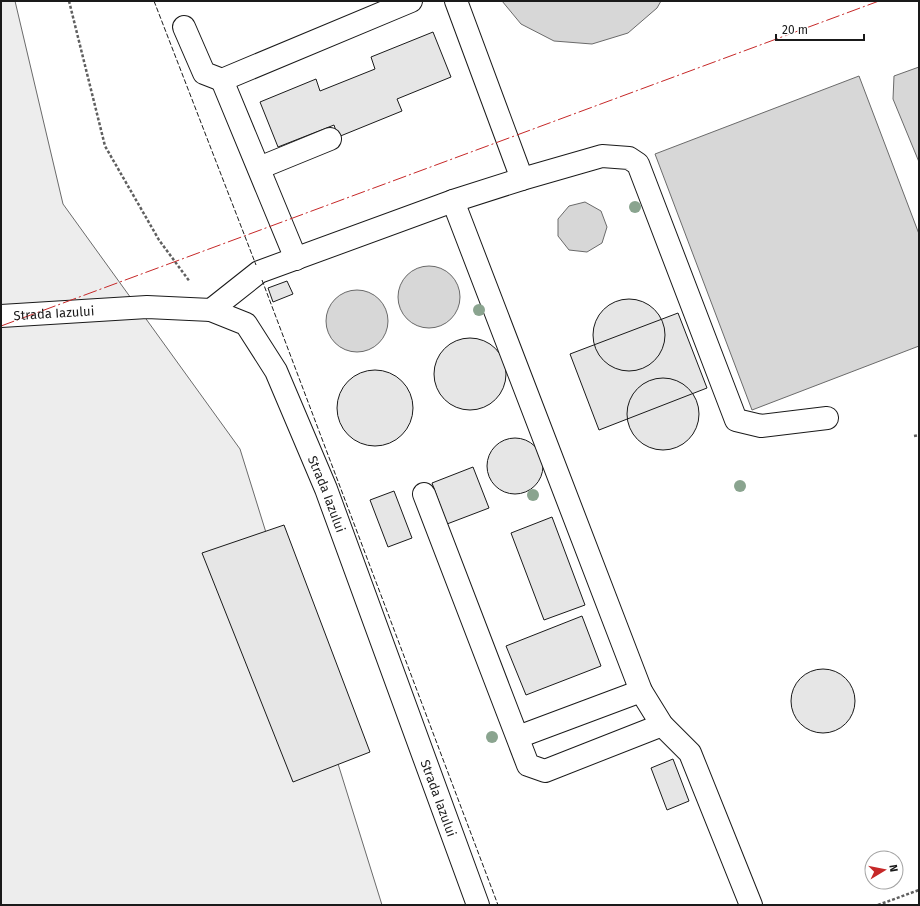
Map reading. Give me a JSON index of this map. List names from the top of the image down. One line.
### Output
{"streets":{"lane":["Strada Iazului"]},"scale_bar":"20 m","north":"right"}
